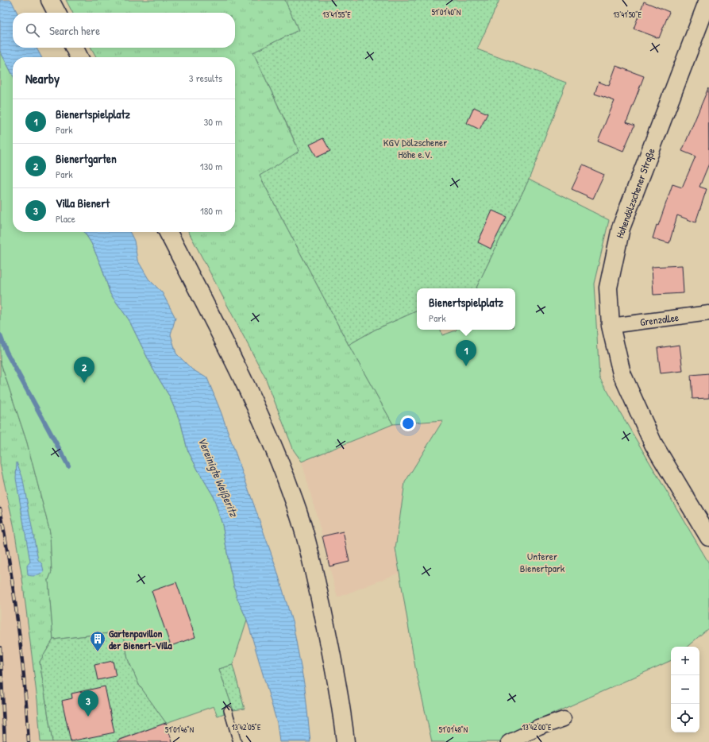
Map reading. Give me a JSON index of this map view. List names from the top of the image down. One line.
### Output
{"streets":{"main road":["Hohendölzschener Straße"],"street":["Grenzallee"]},"crossings":[["Hohendölzschener Straße","Grenzallee"]],"water":["Vereinigte Weißeritz"],"parks":["KGV Dölzschener Höhe e.V.","Unterer Bienertpark"],"places":{"building":["Gartenpavillon der Bienert-Villa"]},"page":{"search":"Search here","heading":["Nearby","3 results"],"list":[{"mark":"1","name":"Bienertspielplatz","note":"Park","value":"30 m"},{"mark":"2","name":"Bienertgarten","note":"Park","value":"130 m"},{"mark":"3","name":"Villa Bienert","note":"Place","value":"180 m"}],"popup":["Bienertspielplatz","Park"],"pins":["1","2","3"],"map_buttons":["+","−"]},"coordinates":["51°01'40\"N","13°41'55\"E","13°41'50\"E","13°42'05\"E","13°42'00\"E","51°01'46\"N","51°01'48\"N"]}
